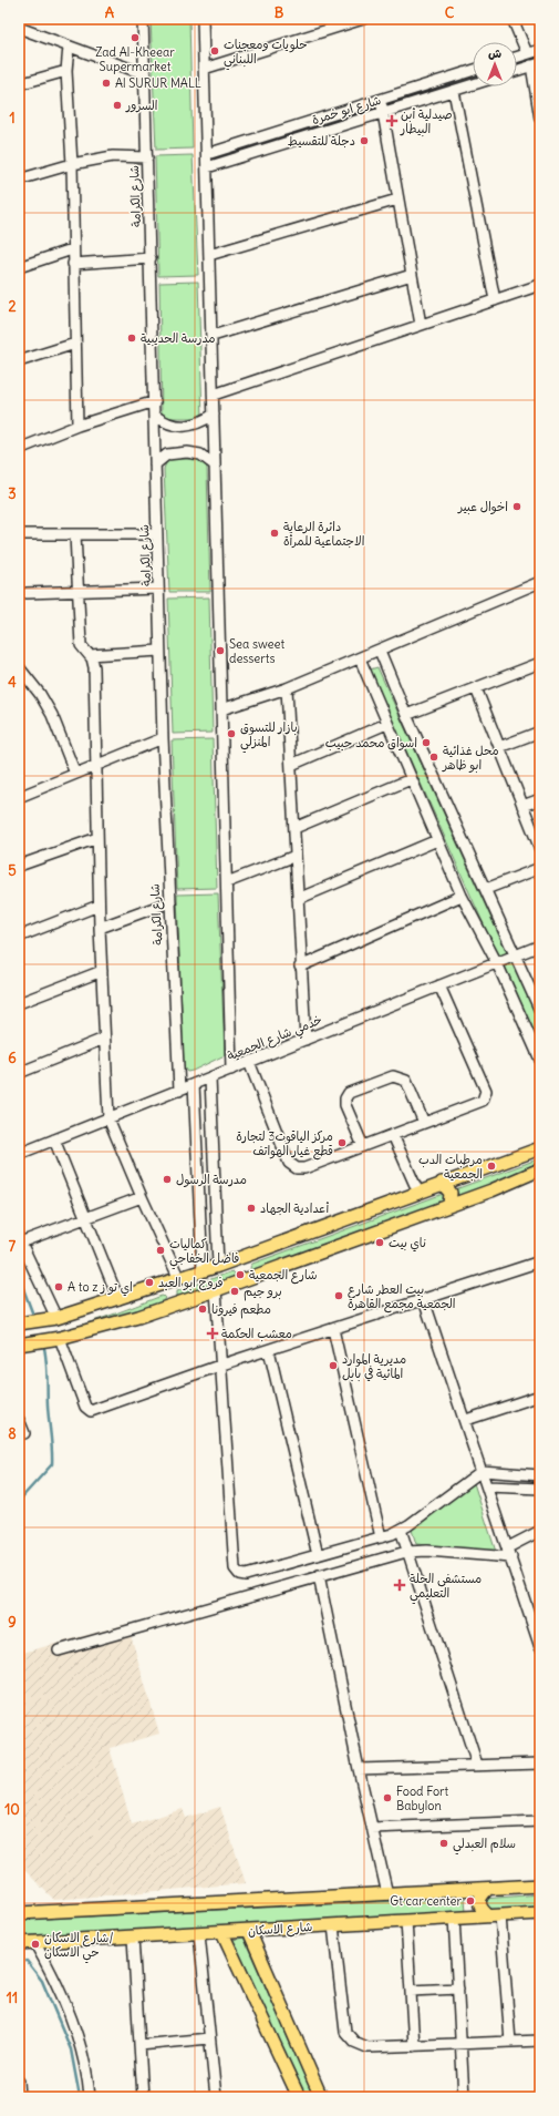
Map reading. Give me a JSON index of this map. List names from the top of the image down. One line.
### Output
{"streets":{"main road":["شارع الاسكان"],"street":["شارع ابو خمرة","شارع الكرامة","خدمي شارع الجمعية"]},"crossings":[["شارع الكرامة","خدمي شارع الجمعية"]],"places":{"other":["Zad Al-Kheear Supermarket","حلويات ومعجنات اللبناني","Al SURUR MALL","السرور","دجلة للتقسيط","مدرسة الحديبية","اخوال عبير","دائرة الرعاية الاجتماعية للمرأة","Sea sweet desserts","بازار للتسوق المنزلي","اسواق محمد حبيب","محل غذائية ابو ظاهر","مركز الياقوت3 لتجارة قطع غيار الهواتف","مرطبات الدب الجمعية","مدرسة الرسول","أعدادية الجهاد","ناي بيت","كماليات فاضل الخفاجي","شارع الجمعية","فروج ابو العبد","A to z اي تو ز","برو جيم","بيت العطر شارع الجمعية مجمع القاهرة","مطعم فيرونا","مديرية الموارد المائية في بابل","Food Fort Babylon","سلام العبدلي","Gt car center","شارع الاسكان/ حي الاسكان"],"health":["صيدلية أبن البيطار","معشب الحكمة","مستشفى الحلة التعليمي"]},"north":"top","grid":{"columns":["A","B","C"],"rows":["1","2","3","4","5","6","7","8","9","10","11"]}}
